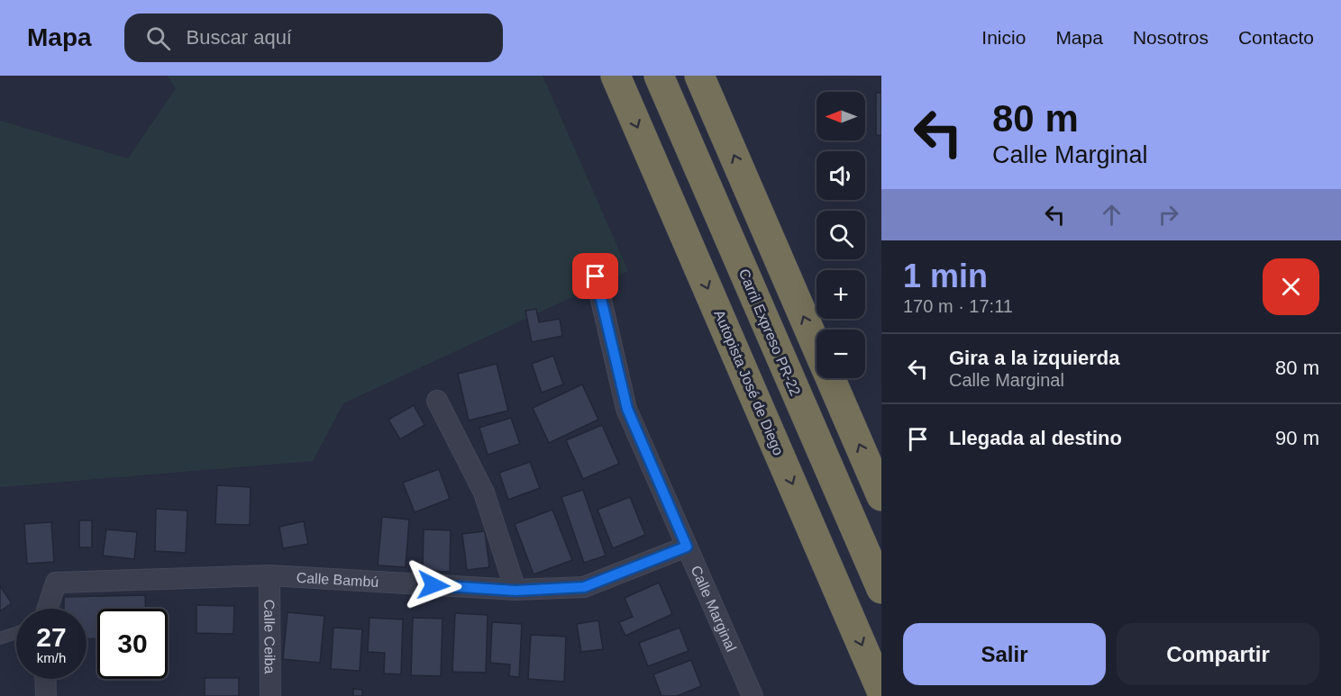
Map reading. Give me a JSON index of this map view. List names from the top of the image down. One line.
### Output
{"streets":{"highway":["Carril Expreso PR-22","Autopista José de Diego"],"street":["Calle Bambú","Calle Marginal","Calle Ceiba"]},"crossings":[["Calle Bambú","Calle Marginal"],["Calle Bambú","Calle Ceiba"]],"north":"left","page":{"header":"Mapa","search":"Buscar aquí","nav":["Inicio","Mapa","Nosotros","Contacto"],"turn":["80 m","Calle Marginal"],"map_buttons":["+","−"],"heading":["1 min","170 m · 17:11"],"list":[{"name":"Gira a la izquierda","note":"Calle Marginal","value":"80 m"},{"name":"Llegada al destino","value":"90 m"}],"speed":"27 km/h","limit":"30","buttons":["Salir","Compartir"]}}
